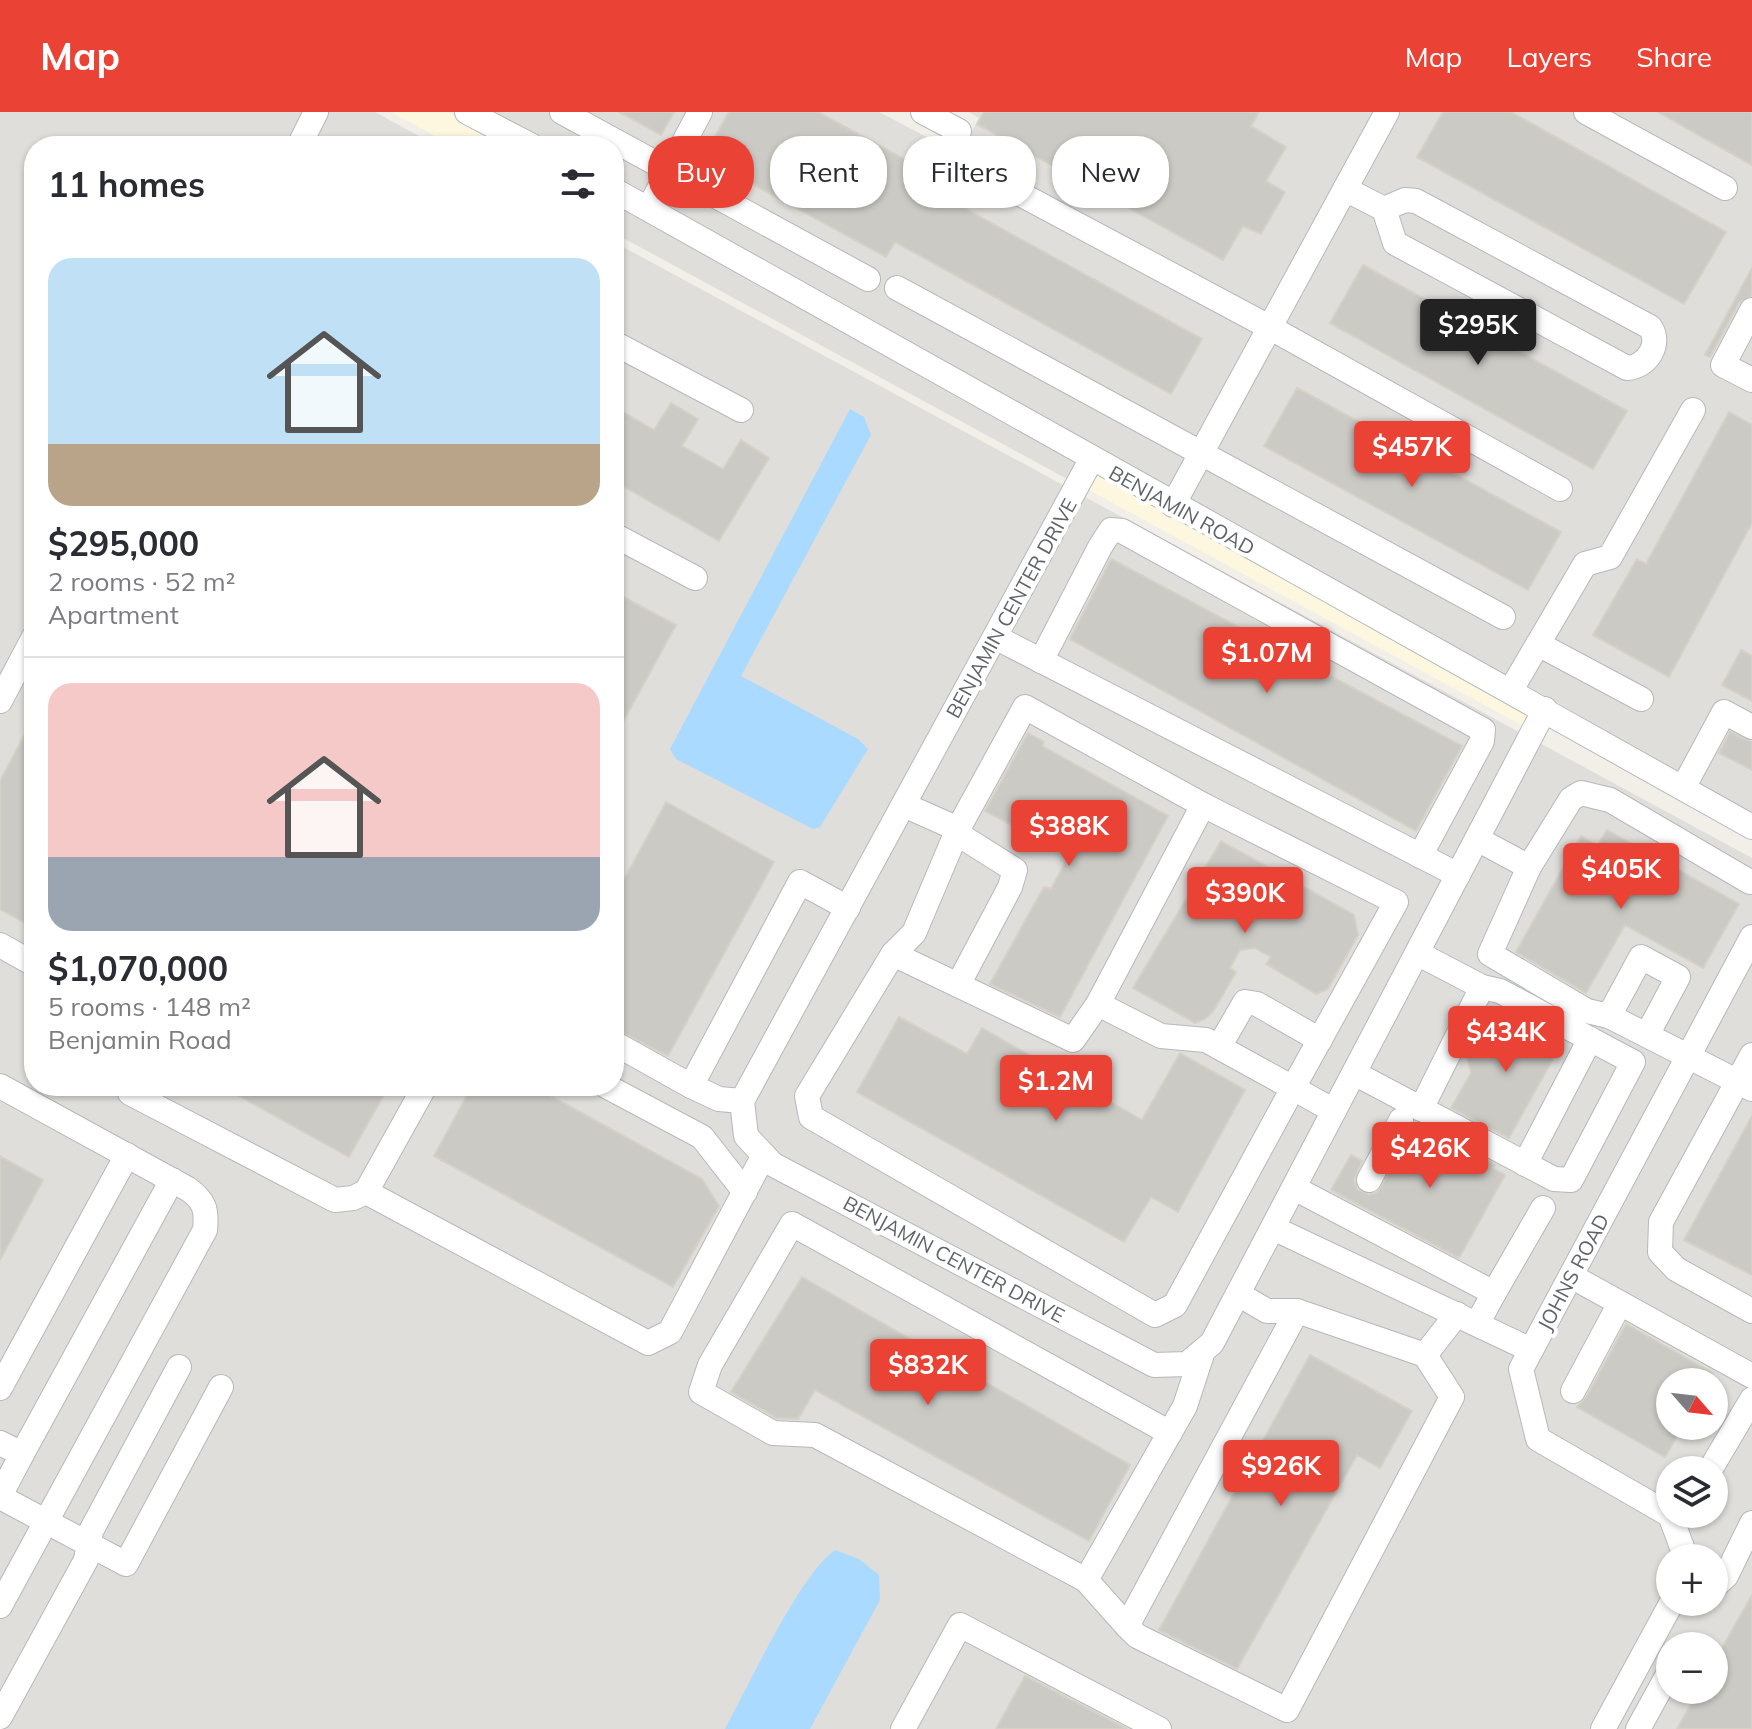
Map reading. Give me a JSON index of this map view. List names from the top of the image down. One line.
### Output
{"streets":{"street":["BENJAMIN ROAD","BENJAMIN CENTER DRIVE","JOHNS ROAD"]},"crossings":[["BENJAMIN ROAD","BENJAMIN CENTER DRIVE"]],"north":"bottom right","page":{"header":"Map","nav":["Map","Layers","Share"],"chip":["Buy","Rent","Filters","New"],"heading":"11 homes","list":[{"name":"$295,000","note":"2 rooms · 52 m² · Apartment"},{"name":"$1,070,000","note":"5 rooms · 148 m² · Benjamin Road"}],"price":["$295K","$457K","$1.07M","$388K","$405K","$390K","$434K","$1.2M","$426K","$832K","$926K"],"map_buttons":["+","−"]}}
